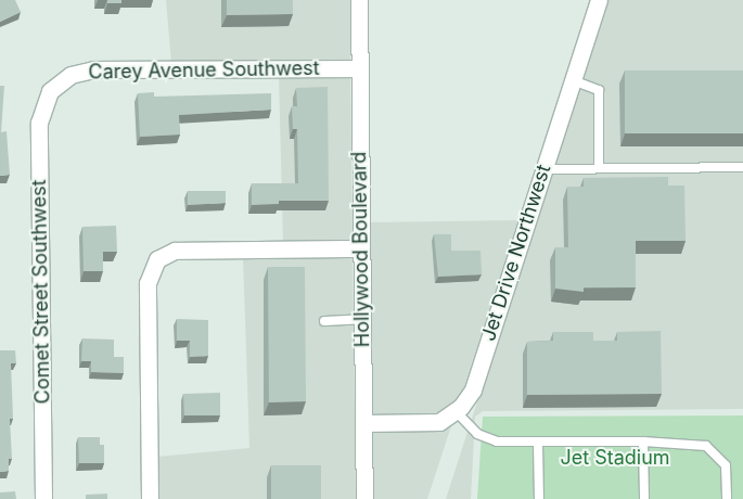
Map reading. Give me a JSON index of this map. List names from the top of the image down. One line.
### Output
{"streets":{"street":["Carey Avenue Southwest","Hollywood Boulevard","Jet Drive Northwest","Comet Street Southwest"]},"crossings":[["Carey Avenue Southwest","Hollywood Boulevard"],["Carey Avenue Southwest","Comet Street Southwest"],["Hollywood Boulevard","Jet Drive Northwest"]],"parks":["Jet Stadium"]}
